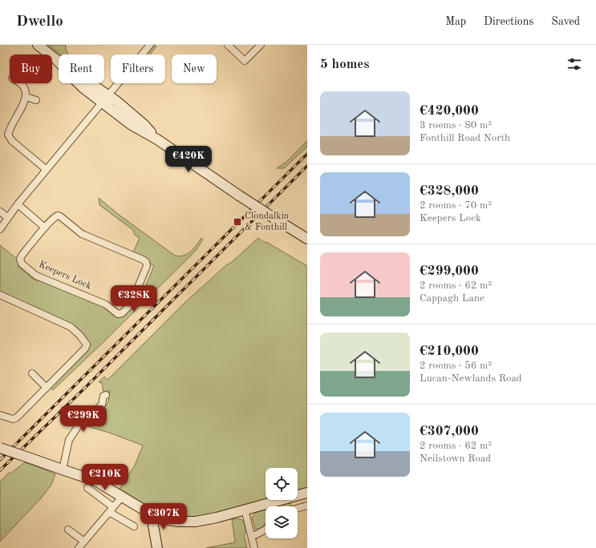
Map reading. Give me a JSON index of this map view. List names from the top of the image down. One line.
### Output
{"streets":{"street":["Keepers Lock"]},"places":{"transit":["Clondalkin & Fonthill"]},"page":{"header":"Dwello","nav":["Map","Directions","Saved"],"heading":"5 homes","chip":["Buy","Rent","Filters","New"],"list":[{"name":"€420,000","note":"3 rooms · 80 m² · Fonthill Road North"},{"name":"€328,000","note":"2 rooms · 70 m² · Keepers Lock"},{"name":"€299,000","note":"2 rooms · 62 m² · Cappagh Lane"},{"name":"€210,000","note":"2 rooms · 56 m² · Lucan-Newlands Road"},{"name":"€307,000","note":"2 rooms · 62 m² · Neilstown Road"}],"price":["€420K","€328K","€299K","€210K","€307K"]}}
